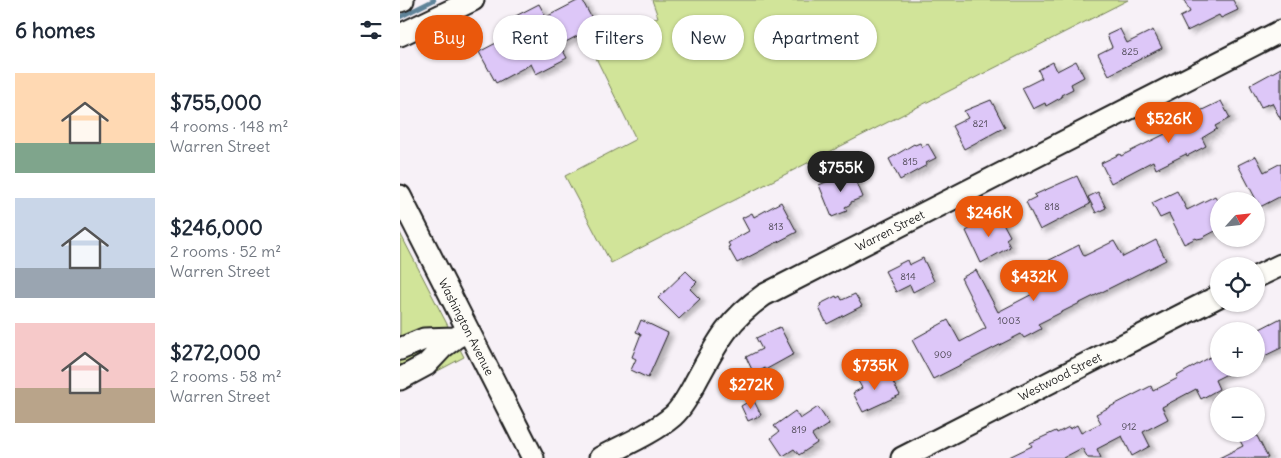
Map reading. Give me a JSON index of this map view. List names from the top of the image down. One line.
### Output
{"streets":{"street":["Warren Street","Washington Avenue","Westwood Street"]},"house_numbers":["825","821","815","818","813","814","1003","909","912","819"],"north":"top right","page":{"heading":"6 homes","chip":["Buy","Rent","Filters","New","Apartment"],"list":[{"name":"$755,000","note":"4 rooms · 148 m² · Warren Street"},{"name":"$246,000","note":"2 rooms · 52 m² · Warren Street"},{"name":"$272,000","note":"2 rooms · 58 m² · Warren Street"}],"price":["$526K","$755K","$246K","$432K","$735K","$272K"],"map_buttons":["+","−"]}}
